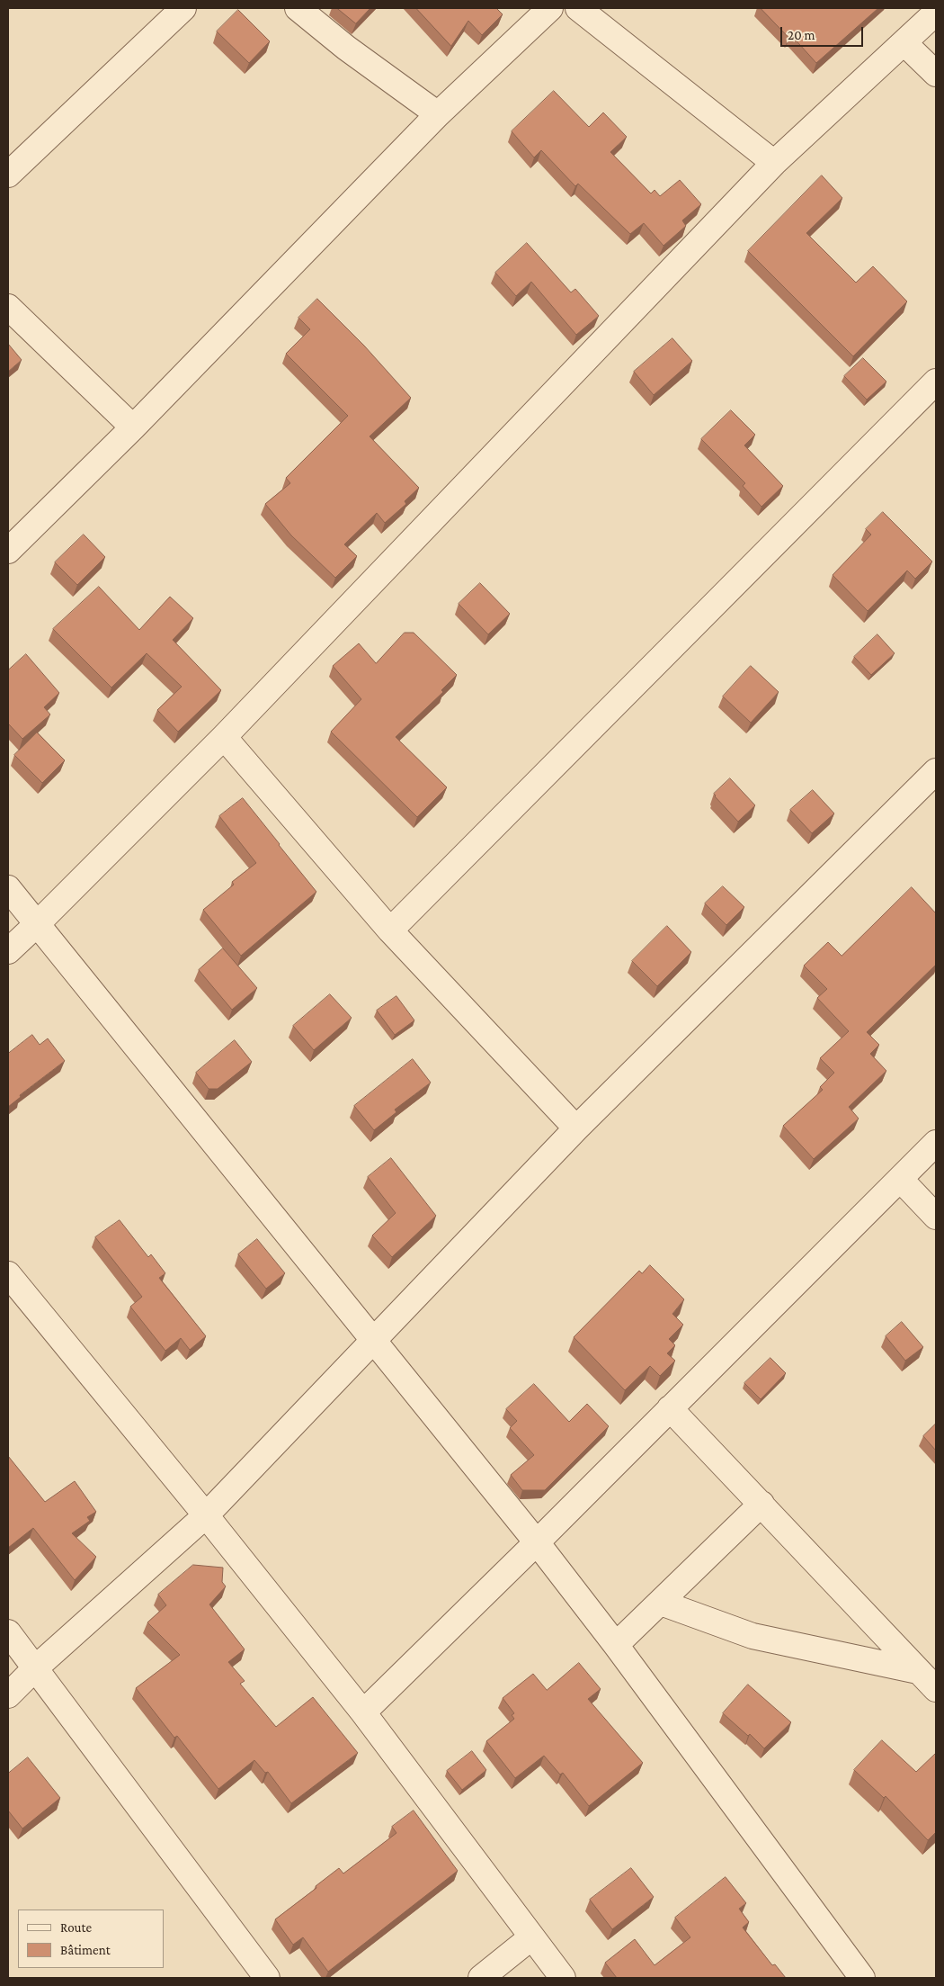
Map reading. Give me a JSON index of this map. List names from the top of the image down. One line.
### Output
{"legend":["Route","Bâtiment"],"scale_bar":"20 m"}
